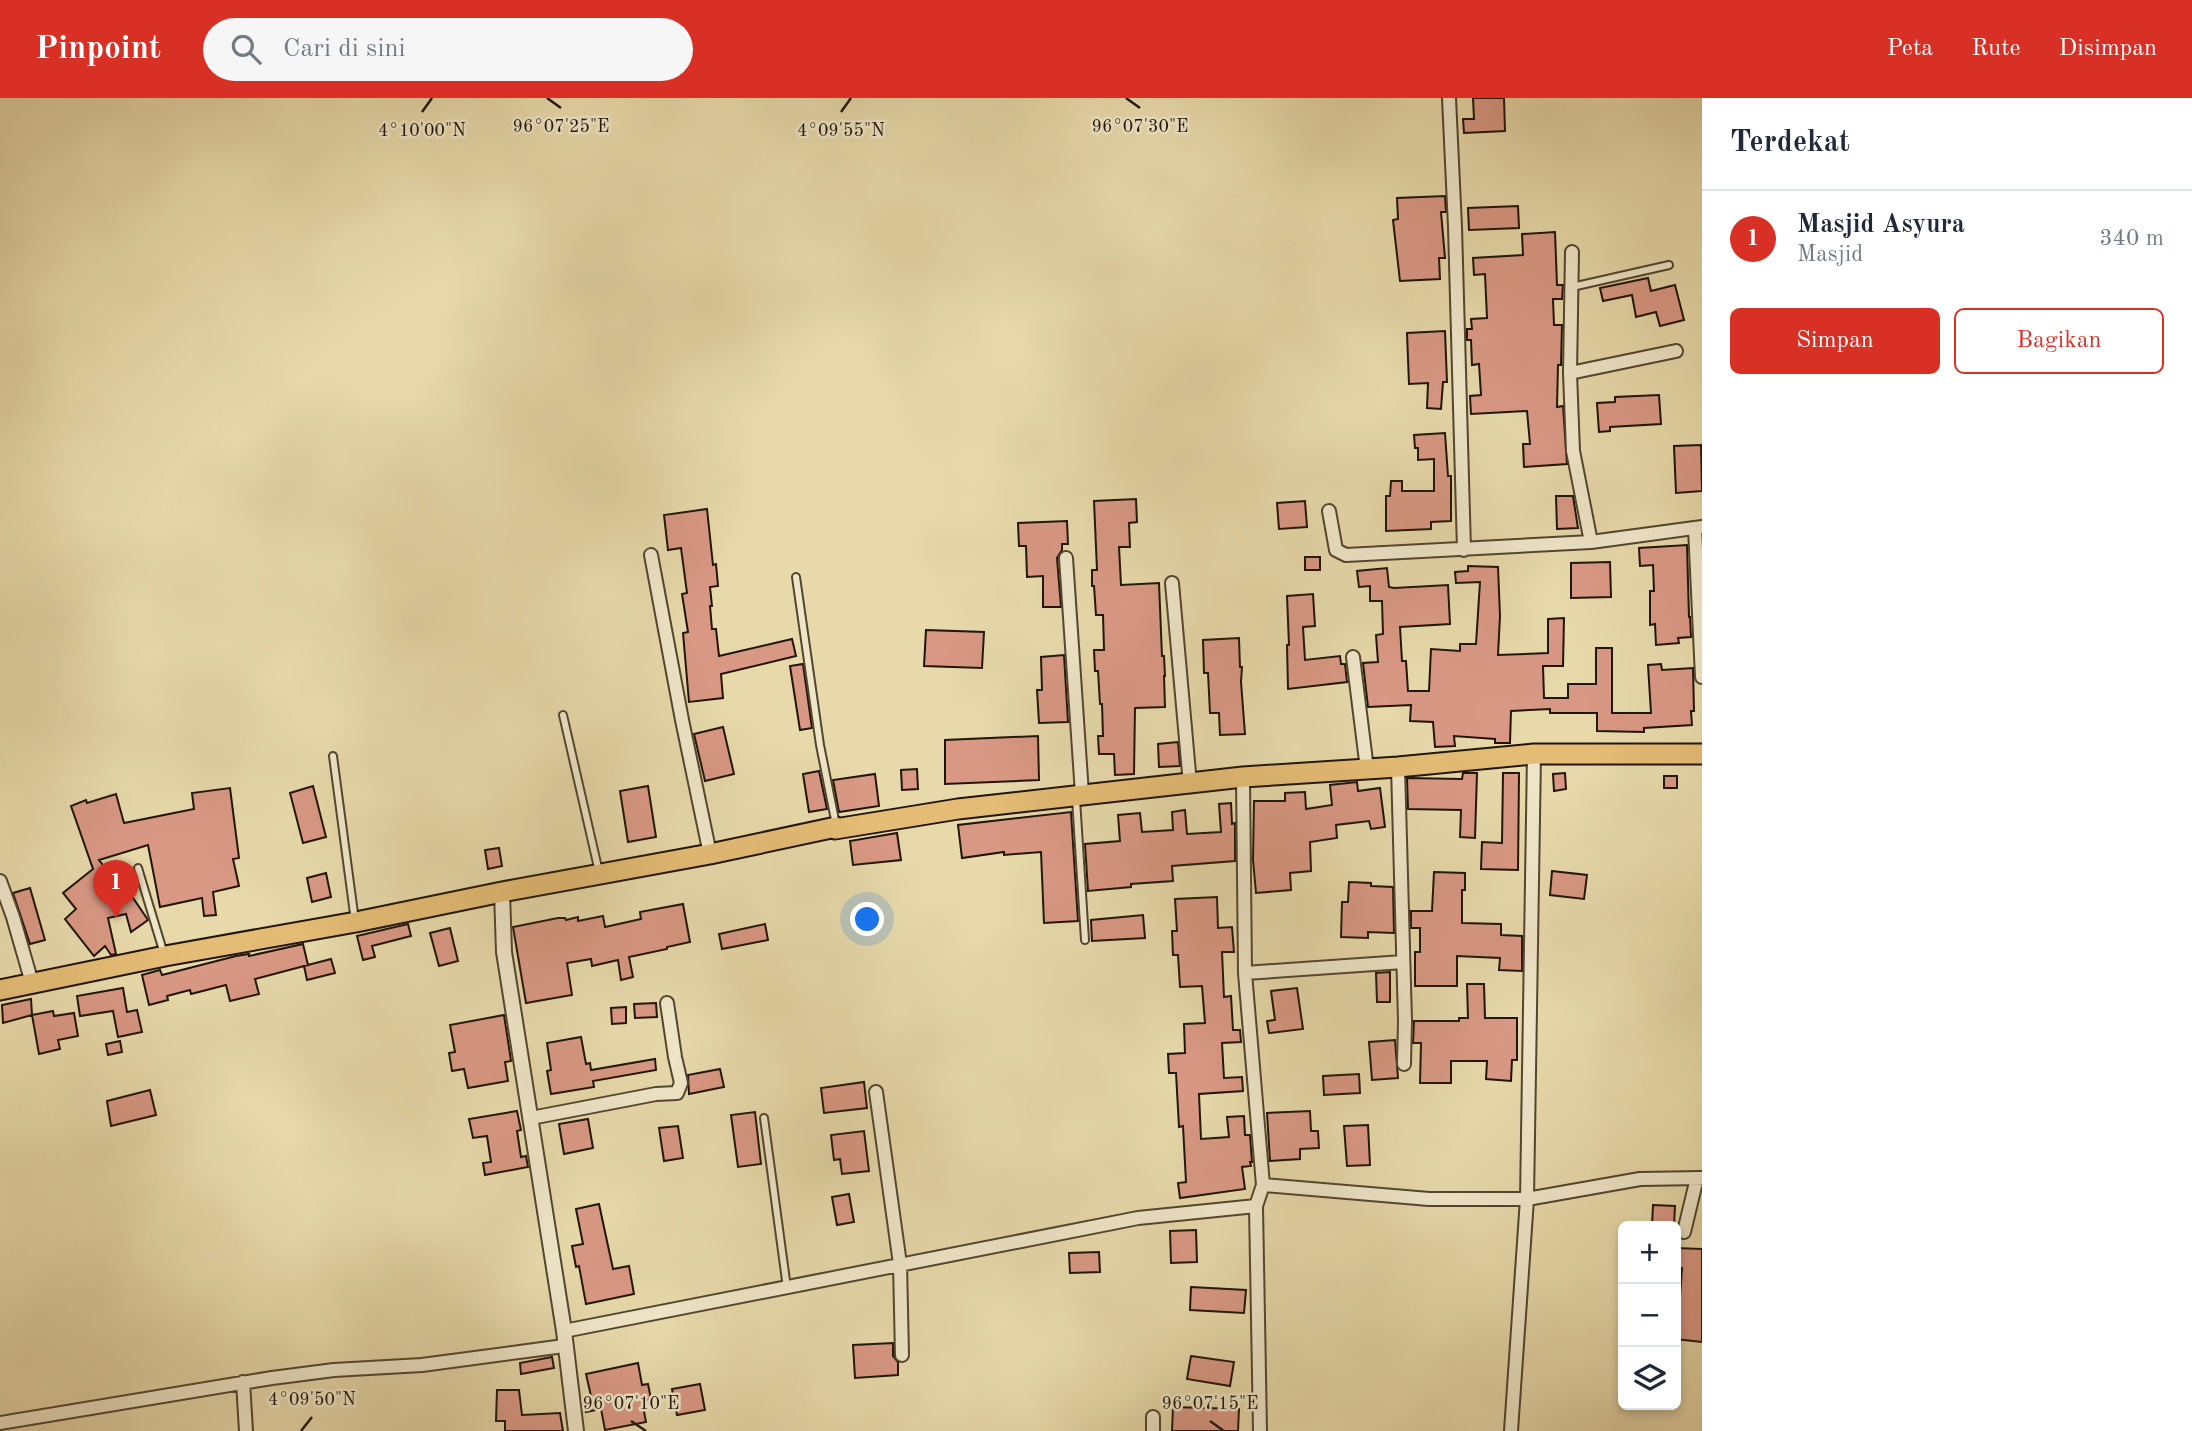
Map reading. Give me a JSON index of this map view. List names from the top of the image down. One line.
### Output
{"page":{"header":"Pinpoint","search":"Cari di sini","nav":["Peta","Rute","Disimpan"],"heading":"Terdekat","list":[{"mark":"1","name":"Masjid Asyura","note":"Masjid","value":"340 m"}],"buttons":["Simpan","Bagikan"],"pins":"1","map_buttons":["+","−"]},"coordinates":["96°07'25\"E","96°07'30\"E","4°10'00\"N","4°09'55\"N","4°09'50\"N","96°07'10\"E","96°07'15\"E"]}
